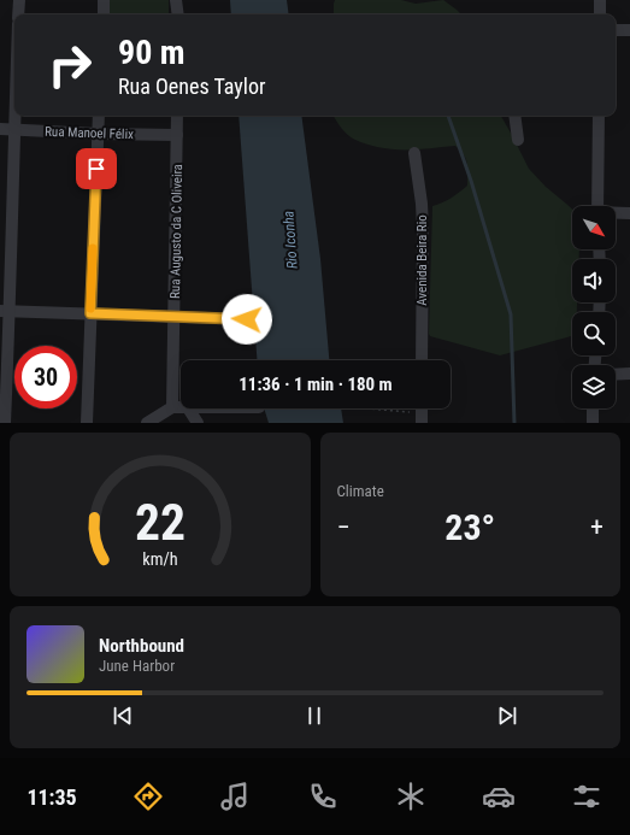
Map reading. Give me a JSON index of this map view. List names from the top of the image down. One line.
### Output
{"streets":{"street":["Rua Manoel Félix","Rua Augusto da C Oliveira","Avenida Beira Rio"]},"crossings":[["Rua Manoel Félix","Rua Augusto da C Oliveira"]],"water":["Rio Iconha"],"north":"bottom right","page":{"turn":["90 m","Rua Oenes Taylor"],"limit":"30","trip":"11:36 · 1 min · 180 m","tile":"Climate","heat":["−","23°","+"],"song":["Northbound","June Harbor"],"tabs":"11:35","gauge":["22","km/h"]}}
